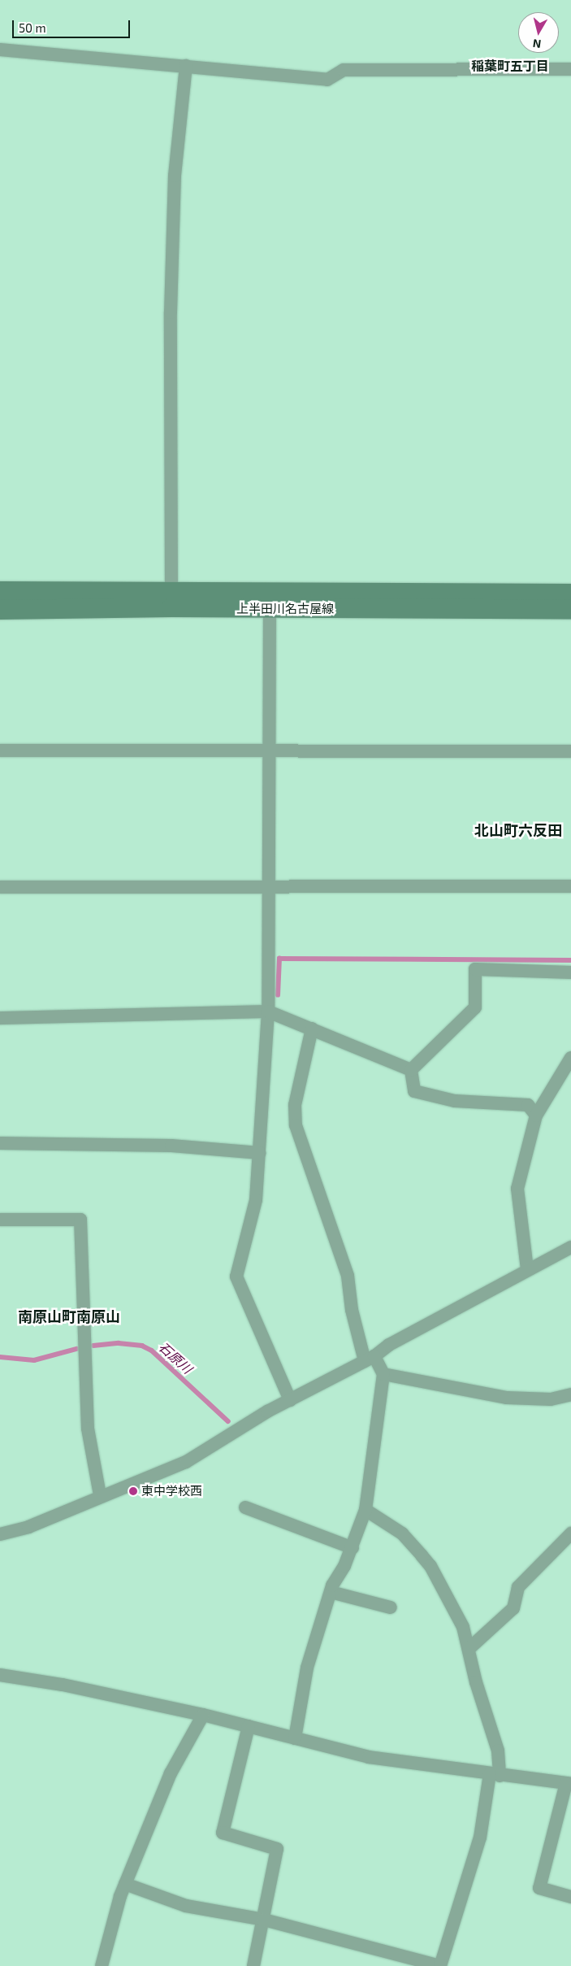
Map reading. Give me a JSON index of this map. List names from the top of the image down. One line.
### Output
{"streets":{"main road":["上半田川名古屋線"]},"districts":["稲葉町五丁目","北山町六反田","南原山町南原山"],"water":["石原川"],"places":["東中学校西"],"scale_bar":"50 m","north":"bottom"}
